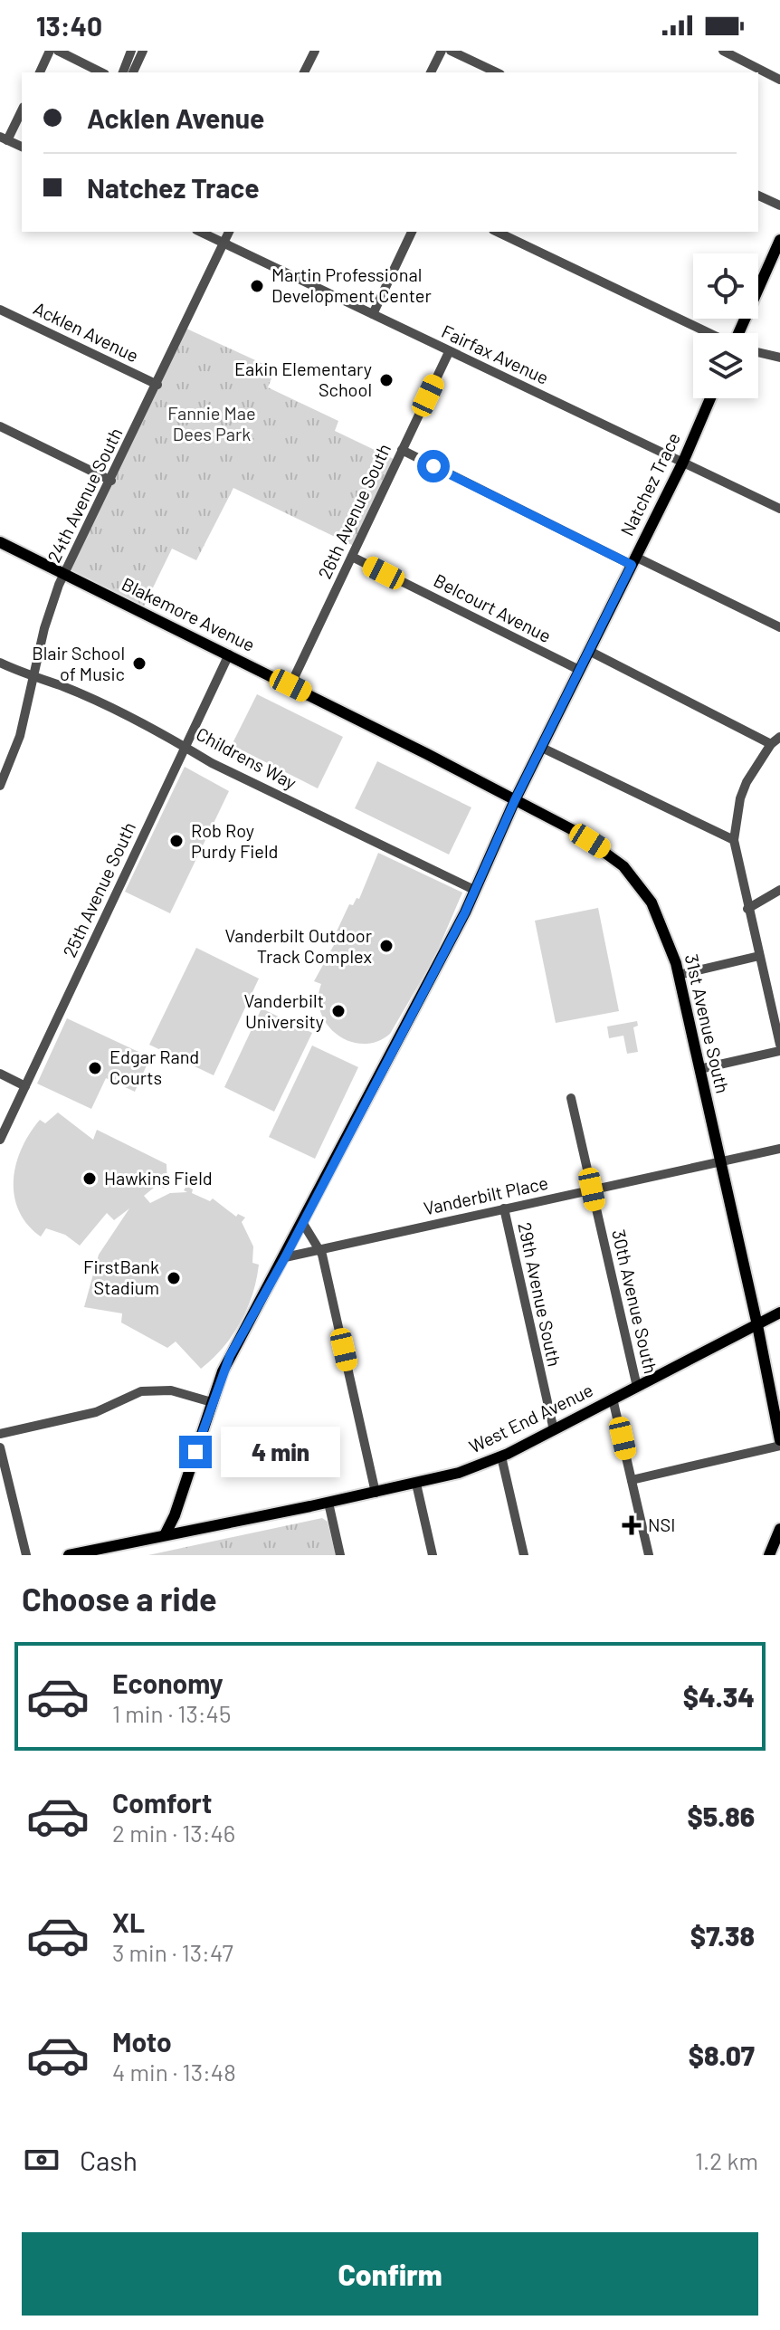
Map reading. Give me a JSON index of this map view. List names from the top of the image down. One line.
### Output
{"streets":{"main road":["Natchez Trace","Blakemore Avenue","31st Avenue South","West End Avenue"],"street":["Acklen Avenue","Fairfax Avenue","24th Avenue South","26th Avenue South","Belcourt Avenue","Childrens Way","25th Avenue South","Vanderbilt Place","29th Avenue South","30th Avenue South"]},"crossings":[["Acklen Avenue","24th Avenue South"],["Fairfax Avenue","Natchez Trace"],["Fairfax Avenue","24th Avenue South"],["Fairfax Avenue","26th Avenue South"],["Natchez Trace","Belcourt Avenue"],["Natchez Trace","Blakemore Avenue"],["Natchez Trace","Childrens Way"],["Natchez Trace","31st Avenue South"],["Natchez Trace","Vanderbilt Place"],["Natchez Trace","West End Avenue"],["24th Avenue South","Blakemore Avenue"],["24th Avenue South","Childrens Way"],["26th Avenue South","Belcourt Avenue"],["26th Avenue South","Blakemore Avenue"],["Blakemore Avenue","25th Avenue South"],["Blakemore Avenue","31st Avenue South"],["Childrens Way","25th Avenue South"],["31st Avenue South","Vanderbilt Place"],["31st Avenue South","West End Avenue"],["Vanderbilt Place","29th Avenue South"],["Vanderbilt Place","30th Avenue South"],["29th Avenue South","West End Avenue"],["30th Avenue South","West End Avenue"]],"parks":["Fannie Mae Dees Park"],"places":{"other":["Martin Professional Development Center","Eakin Elementary School","Blair School of Music","Rob Roy Purdy Field","Vanderbilt Outdoor Track Complex","Vanderbilt University","Edgar Rand Courts","Hawkins Field","FirstBank Stadium"],"health":["NSI"]},"page":{"status":"13:40","banner":["Acklen Avenue","Natchez Trace"],"bubble":"4 min","heading":"Choose a ride","list":[{"name":"Economy","note":"1 min · 13:45","value":"$4.34"},{"name":"Comfort","note":"2 min · 13:46","value":"$5.86"},{"name":"XL","note":"3 min · 13:47","value":"$7.38"},{"name":"Moto","note":"4 min · 13:48","value":"$8.07"}],"pay":["Cash","1.2 km"],"buttons":"Confirm"}}
